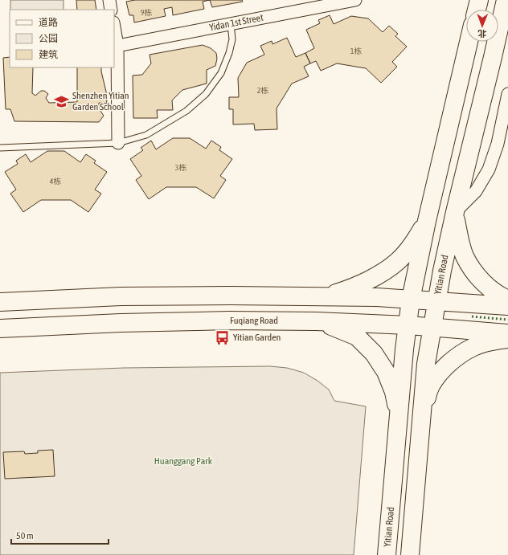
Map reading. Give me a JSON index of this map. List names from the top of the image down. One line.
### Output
{"streets":{"main road":["Yitian Road","Fuqiang Road"],"street":["Yidan 1st Street"]},"crossings":[["Yitian Road","Fuqiang Road"]],"parks":["Huanggang Park"],"places":{"school or university":["Shenzhen Yitian Garden School"],"bus stop":["Yitian Garden"]},"house_numbers":["9栋","1栋","2栋","3栋","4栋"],"legend":["道路","公园","建筑"],"scale_bar":"50 m","north":"bottom"}
